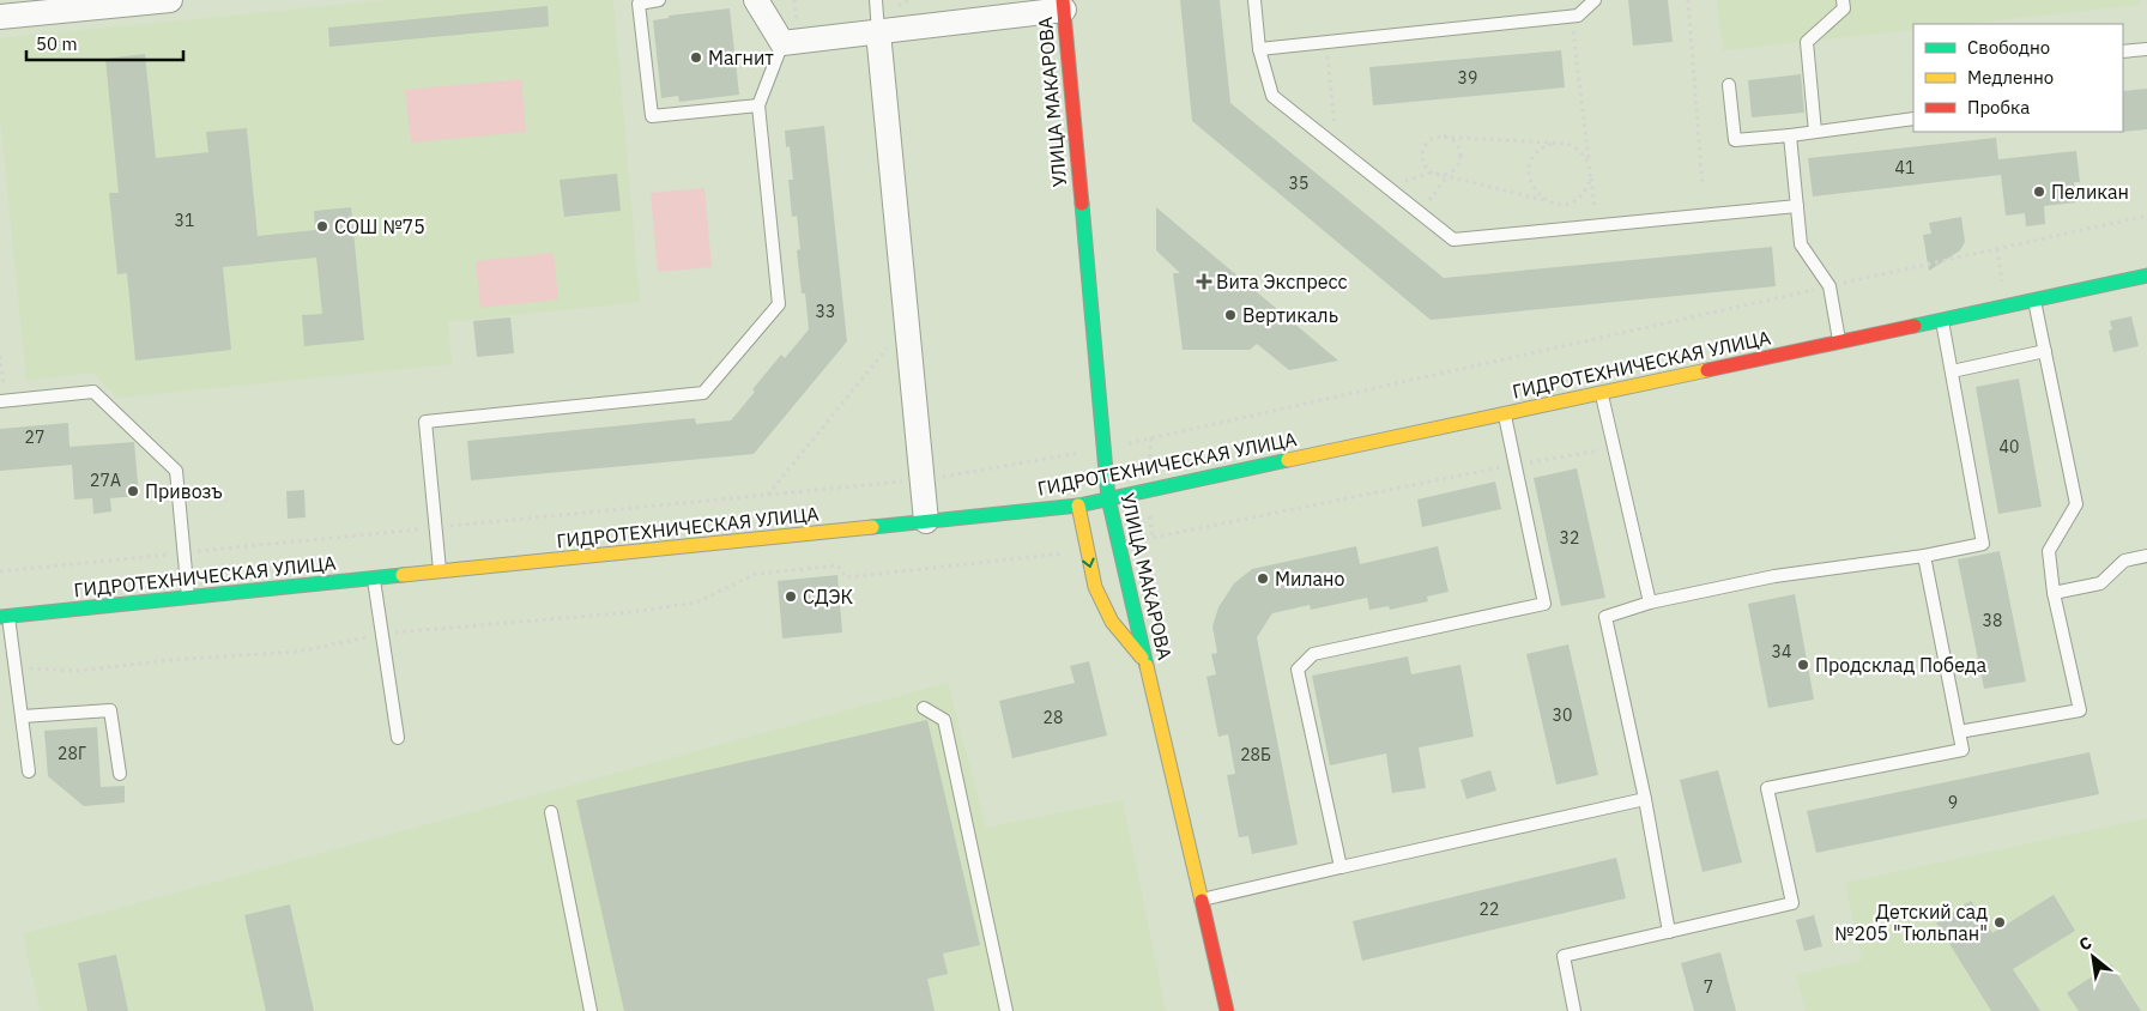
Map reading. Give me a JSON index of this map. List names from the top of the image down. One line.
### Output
{"streets":{"main road":["УЛИЦА МАКАРОВА","ГИДРОТЕХНИЧЕСКАЯ УЛИЦА"]},"crossings":[["УЛИЦА МАКАРОВА","ГИДРОТЕХНИЧЕСКАЯ УЛИЦА"]],"places":{"other":["Магнит","Пеликан","СОШ №75","Вертикаль","Привозъ","Милано","СДЭК","Продсклад Победа","Детский сад №205 \"Тюльпан\""],"health":["Вита Экспресс"]},"house_numbers":["39","41","35","31","33","27","40","27А","32","38","34","30","28","28Г","28Б","9","22","7"],"legend":["Свободно","Медленно","Пробка"],"scale_bar":"50 m","north":"top left"}
